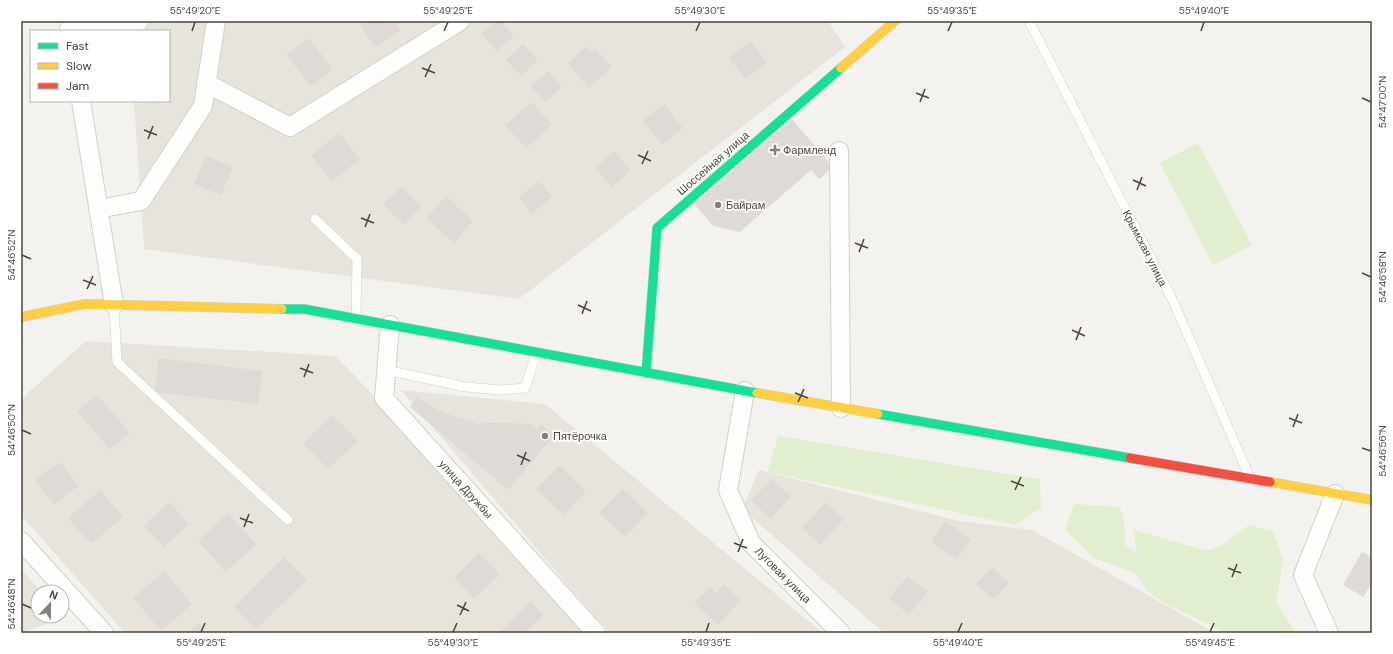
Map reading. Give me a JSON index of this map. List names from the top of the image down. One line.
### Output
{"streets":{"main road":["Шоссейная улица"],"street":["улица Дружбы","Луговая улица"],"lane":["Крымская улица"]},"places":{"health":["Фармленд"],"other":["Байрам","Пятёрочка"]},"legend":["Fast","Slow","Jam"],"north":"top","coordinates":["55°49'20\"E","55°49'25\"E","55°49'30\"E","55°49'35\"E","55°49'40\"E","54°47'00\"N","54°46'52\"N","54°46'58\"N","54°46'50\"N","54°46'56\"N","54°46'48\"N","55°49'45\"E"]}
